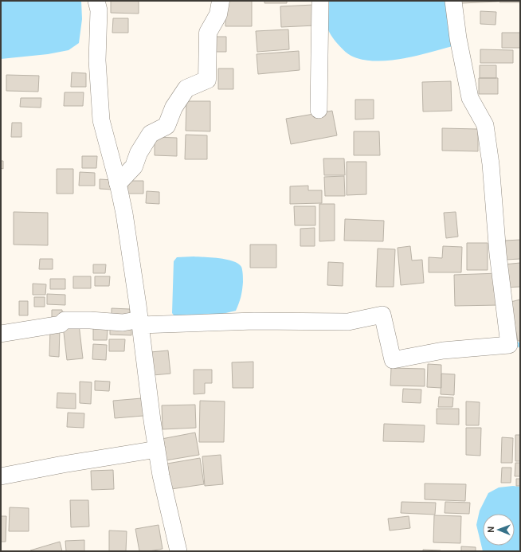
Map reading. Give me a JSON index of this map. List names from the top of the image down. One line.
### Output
{"north":"left"}
